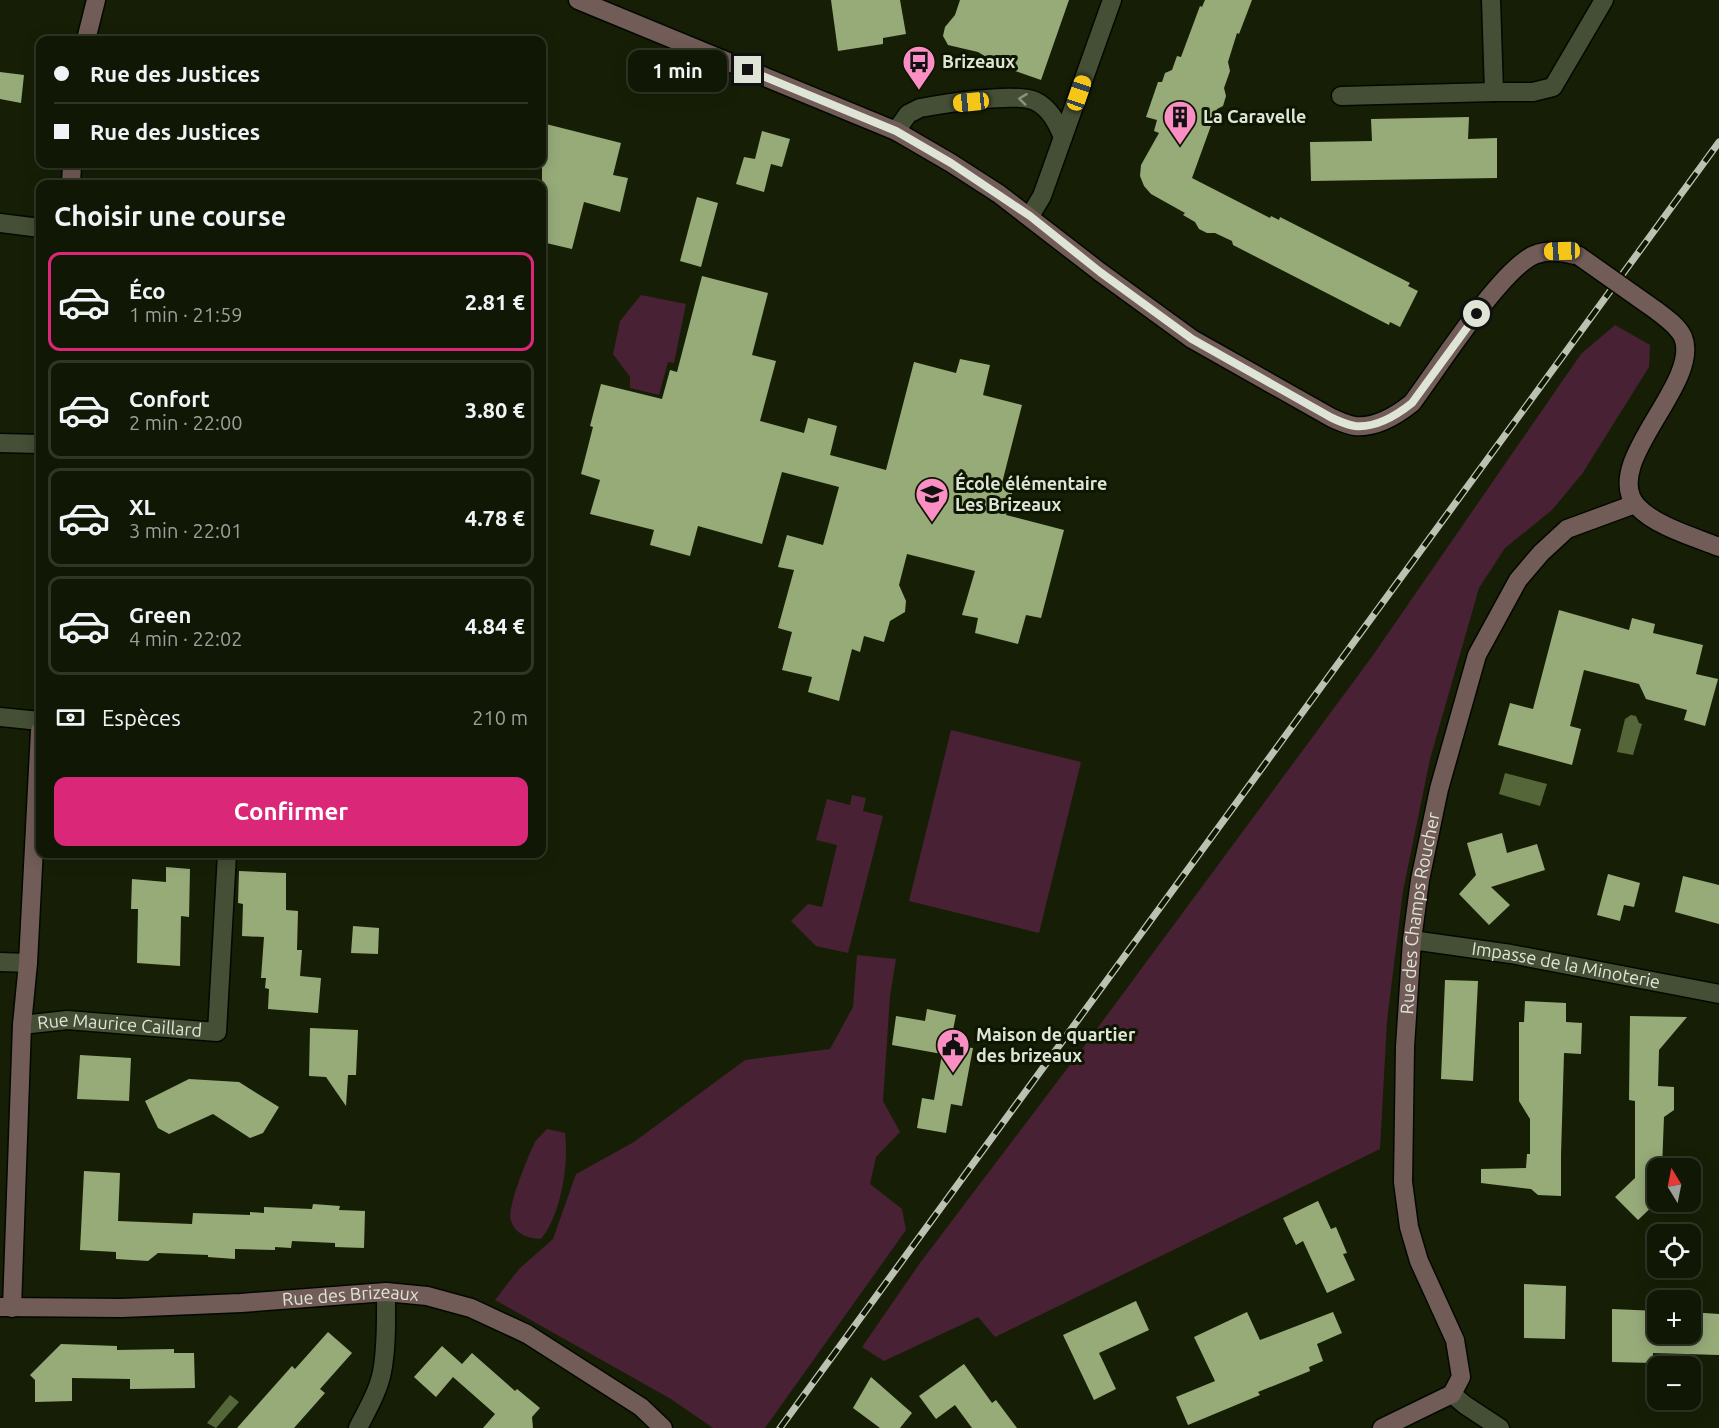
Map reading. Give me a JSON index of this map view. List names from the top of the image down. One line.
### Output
{"streets":{"street":["Rue des Champs Roucher","Impasse de la Minoterie","Rue Maurice Caillard","Rue des Brizeaux"]},"crossings":[["Rue des Champs Roucher","Impasse de la Minoterie"],["Rue Maurice Caillard","Rue des Brizeaux"]],"places":{"bus stop":["Brizeaux"],"building":["La Caravelle"],"school or university":["École élémentaire Les Brizeaux"],"public building":["Maison de quartier des brizeaux"]},"north":"top","page":{"banner":["Rue des Justices","Rue des Justices"],"bubble":"1 min","heading":"Choisir une course","list":[{"name":"Éco","note":"1 min · 21:59","value":"2.81 €"},{"name":"Confort","note":"2 min · 22:00","value":"3.80 €"},{"name":"XL","note":"3 min · 22:01","value":"4.78 €"},{"name":"Green","note":"4 min · 22:02","value":"4.84 €"}],"pay":["Espèces","210 m"],"buttons":"Confirmer","map_buttons":["+","−"]}}
